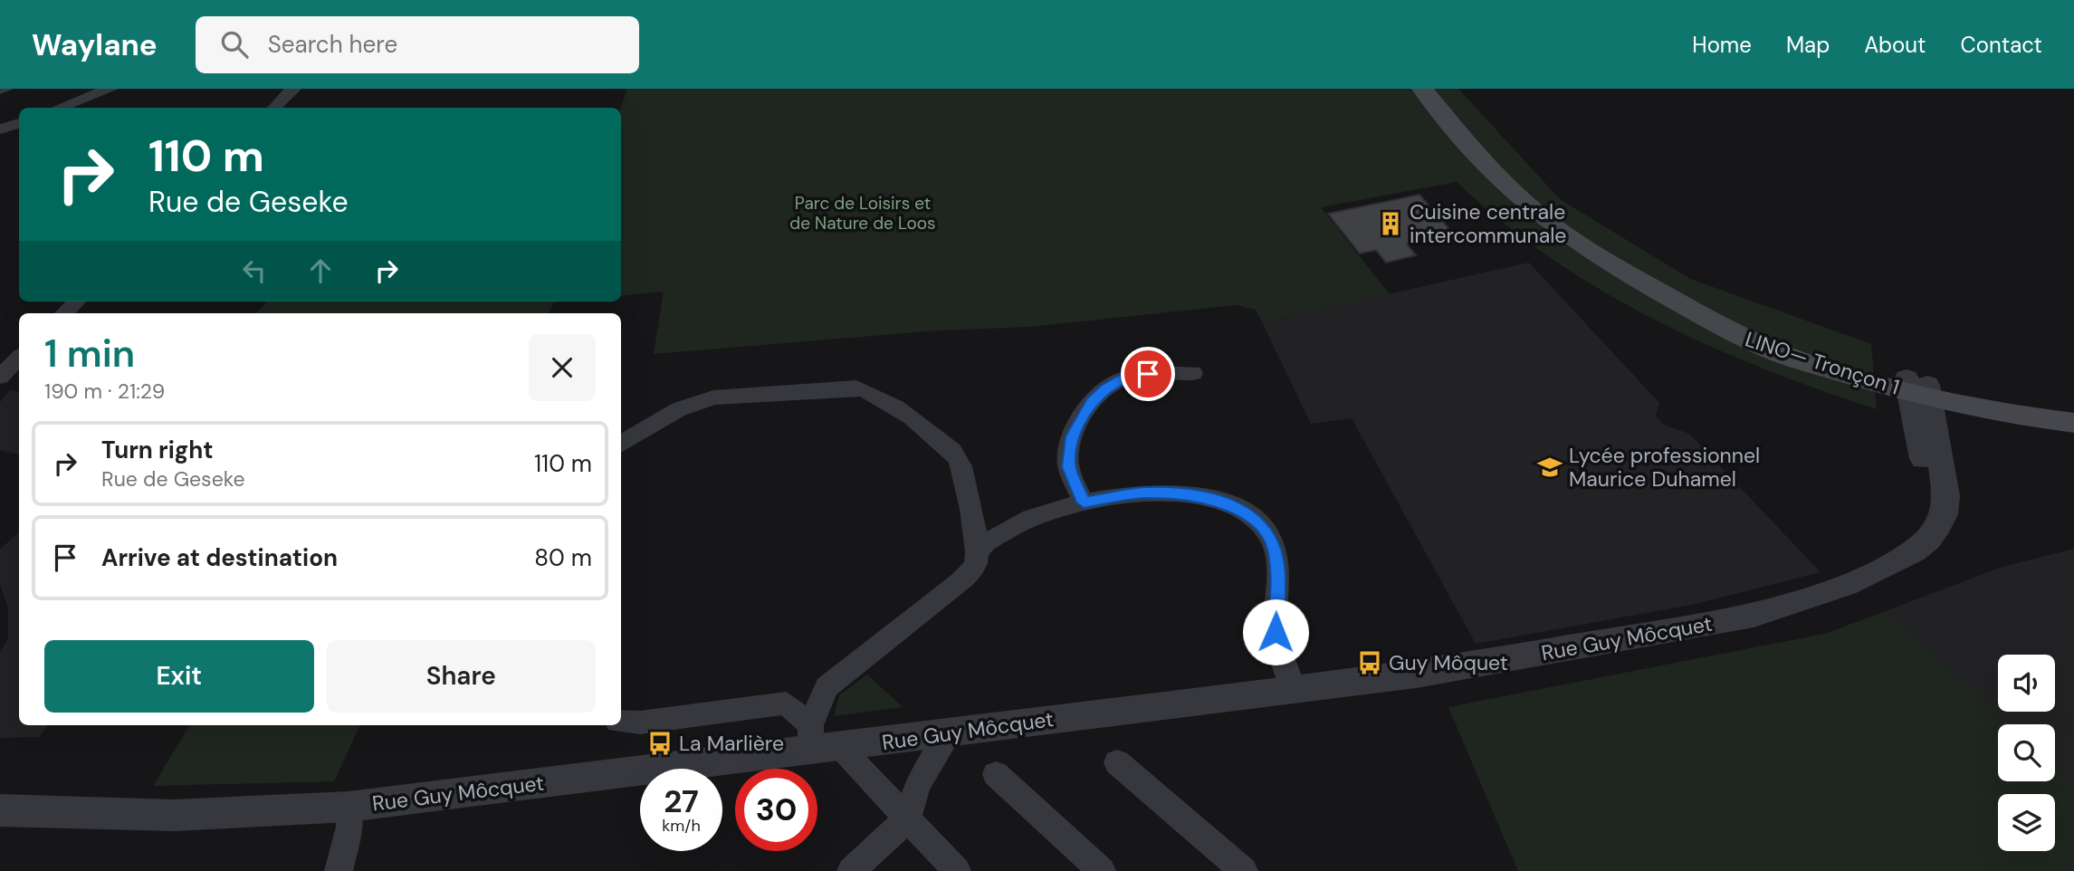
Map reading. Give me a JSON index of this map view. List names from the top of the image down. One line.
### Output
{"streets":{"main road":["LINO— Tronçon 1"],"street":["Rue Guy Môcquet"]},"crossings":[["LINO— Tronçon 1","Rue Guy Môcquet"]],"parks":["Parc de Loisirs et de Nature de Loos"],"places":{"building":["Cuisine centrale intercommunale"],"school or university":["Lycée professionnel Maurice Duhamel"],"bus stop":["Guy Môquet","La Marlière"]},"page":{"header":"Waylane","search":"Search here","nav":["Home","Map","About","Contact"],"turn":["110 m","Rue de Geseke"],"heading":["1 min","190 m · 21:29"],"list":[{"name":"Turn right","note":"Rue de Geseke","value":"110 m"},{"name":"Arrive at destination","value":"80 m"}],"buttons":["Exit","Share"],"speed":"27 km/h","limit":"30"}}
